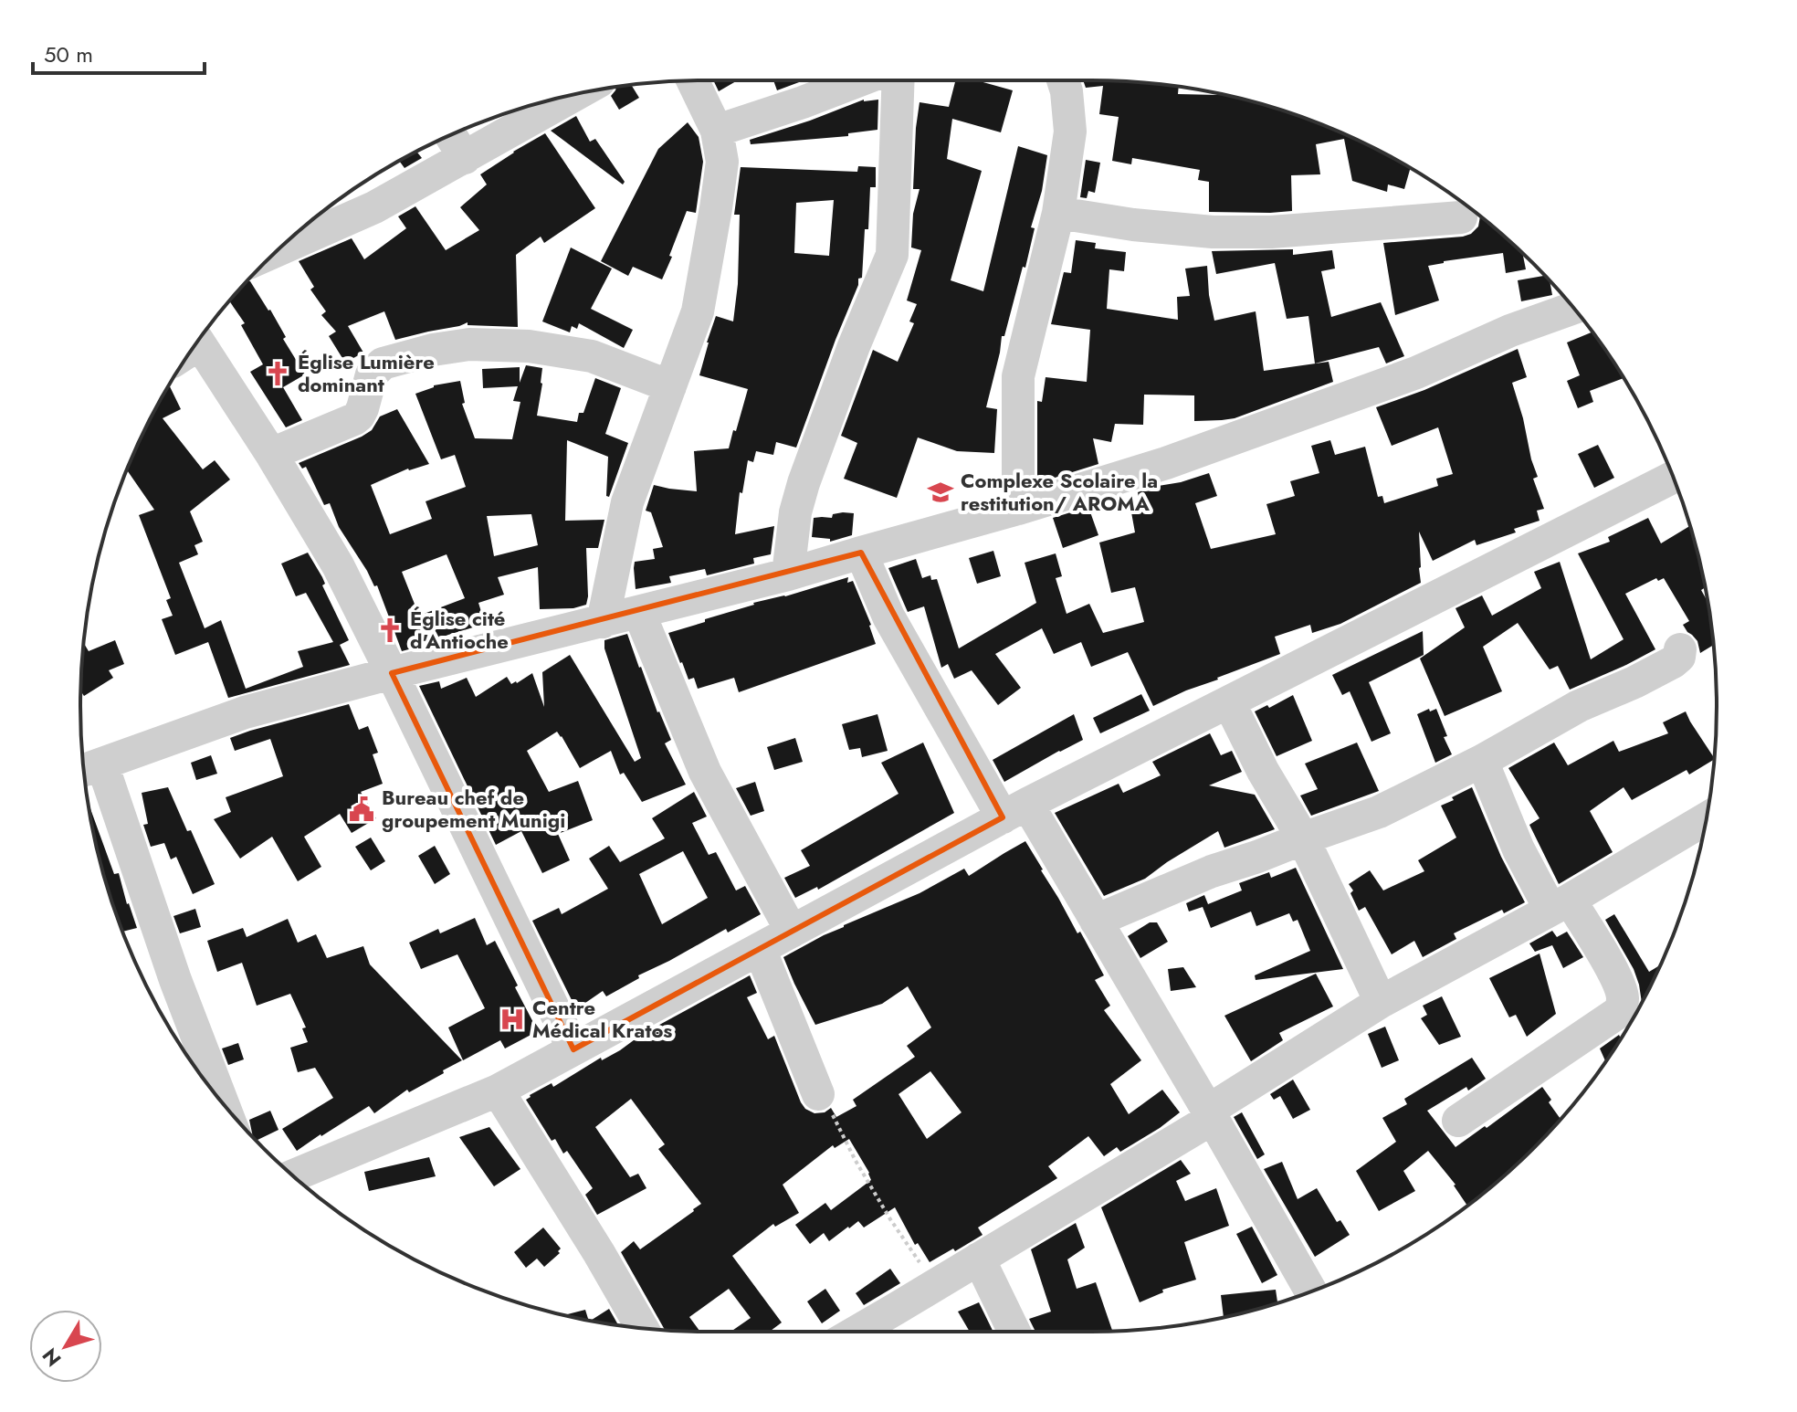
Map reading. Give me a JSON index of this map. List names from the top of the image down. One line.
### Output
{"places":{"church":["Église Lumière dominant","Église cité d'Antioche"],"school or university":["Complexe Scolaire la restitution/ AROMA"],"public building":["Bureau chef de groupement Munigi"],"hospital":["Centre Médical Kratos"]},"scale_bar":"50 m","north":"bottom left"}
